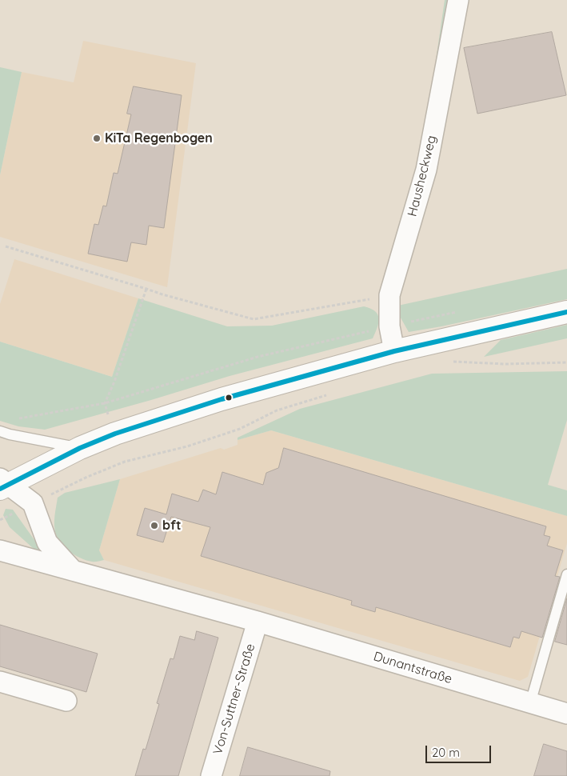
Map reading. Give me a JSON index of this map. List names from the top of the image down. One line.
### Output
{"streets":{"street":["Hausheckweg","Dunantstraße","Von-Suttner-Straße"]},"crossings":[["Dunantstraße","Von-Suttner-Straße"]],"places":["KiTa Regenbogen","bft"],"scale_bar":"20 m"}
